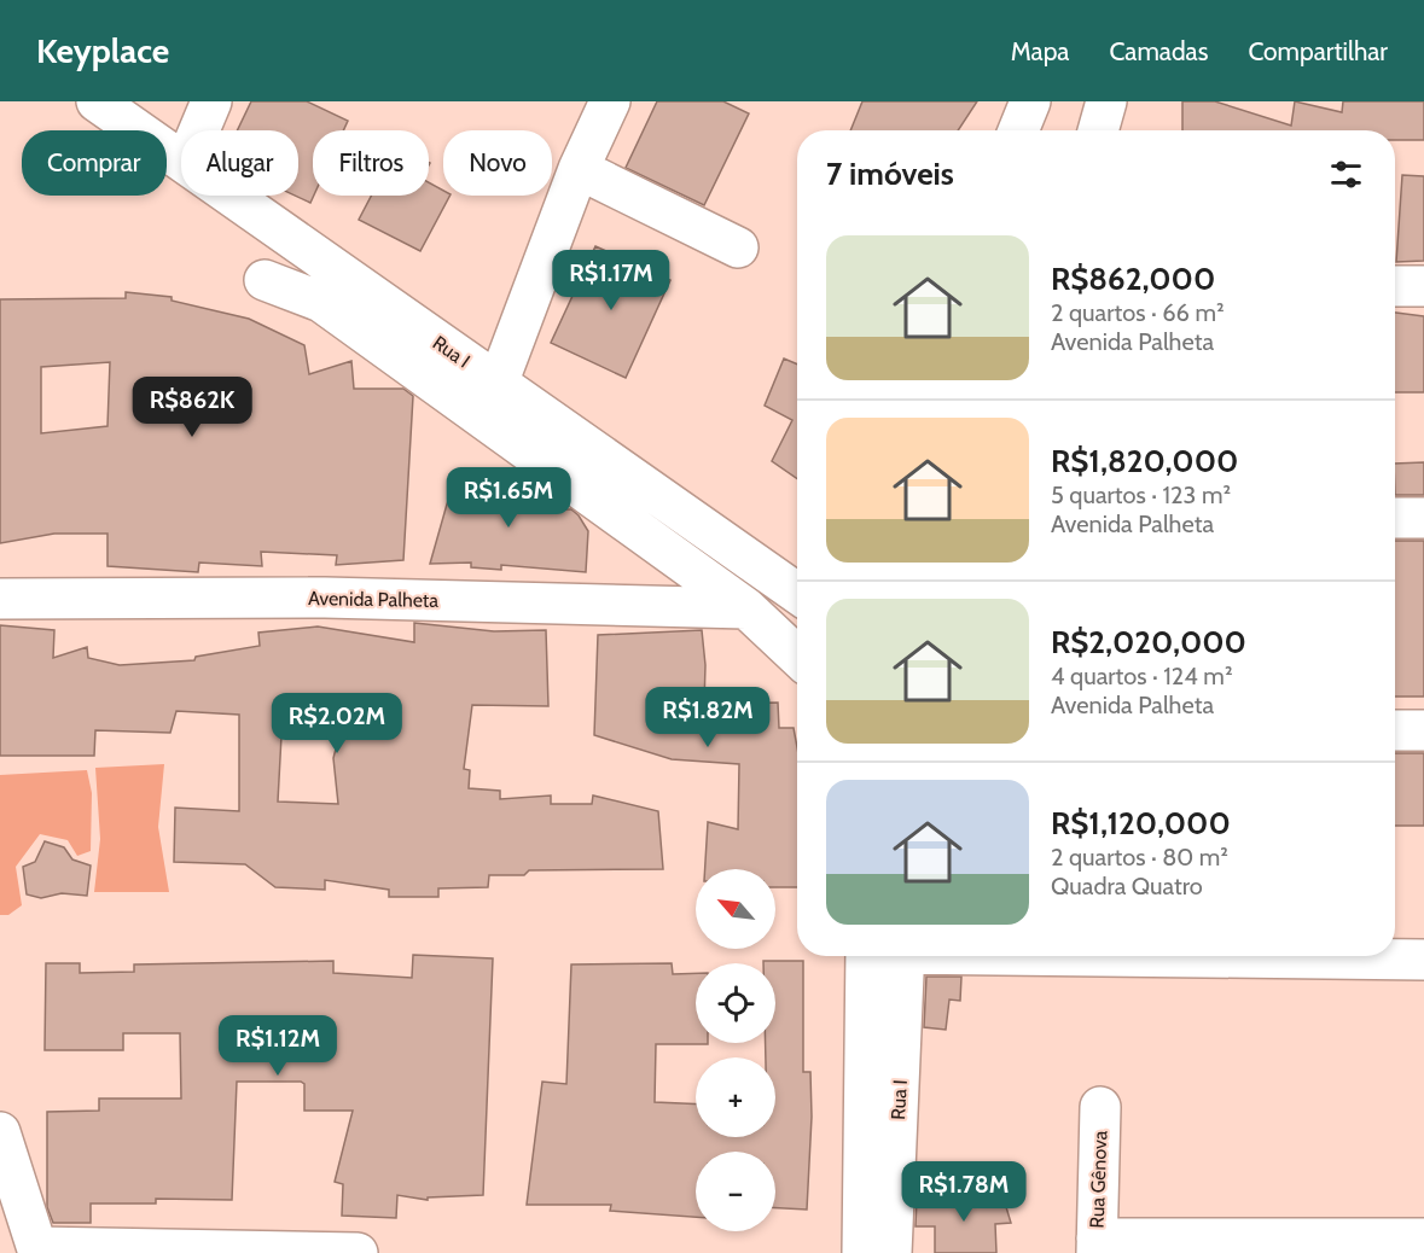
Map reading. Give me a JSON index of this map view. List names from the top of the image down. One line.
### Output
{"streets":{"street":["Rua I","Avenida Palheta","Rua Gênova"]},"north":"top left","page":{"header":"Keyplace","nav":["Mapa","Camadas","Compartilhar"],"chip":["Comprar","Alugar","Filtros","Novo"],"heading":"7 imóveis","list":[{"name":"R$862,000","note":"2 quartos · 66 m² · Avenida Palheta"},{"name":"R$1,820,000","note":"5 quartos · 123 m² · Avenida Palheta"},{"name":"R$2,020,000","note":"4 quartos · 124 m² · Avenida Palheta"},{"name":"R$1,120,000","note":"2 quartos · 80 m² · Quadra Quatro"}],"price":["R$1.17M","R$862K","R$1.65M","R$1.82M","R$2.02M","R$1.12M","R$1.78M"],"map_buttons":["+","−"]}}
